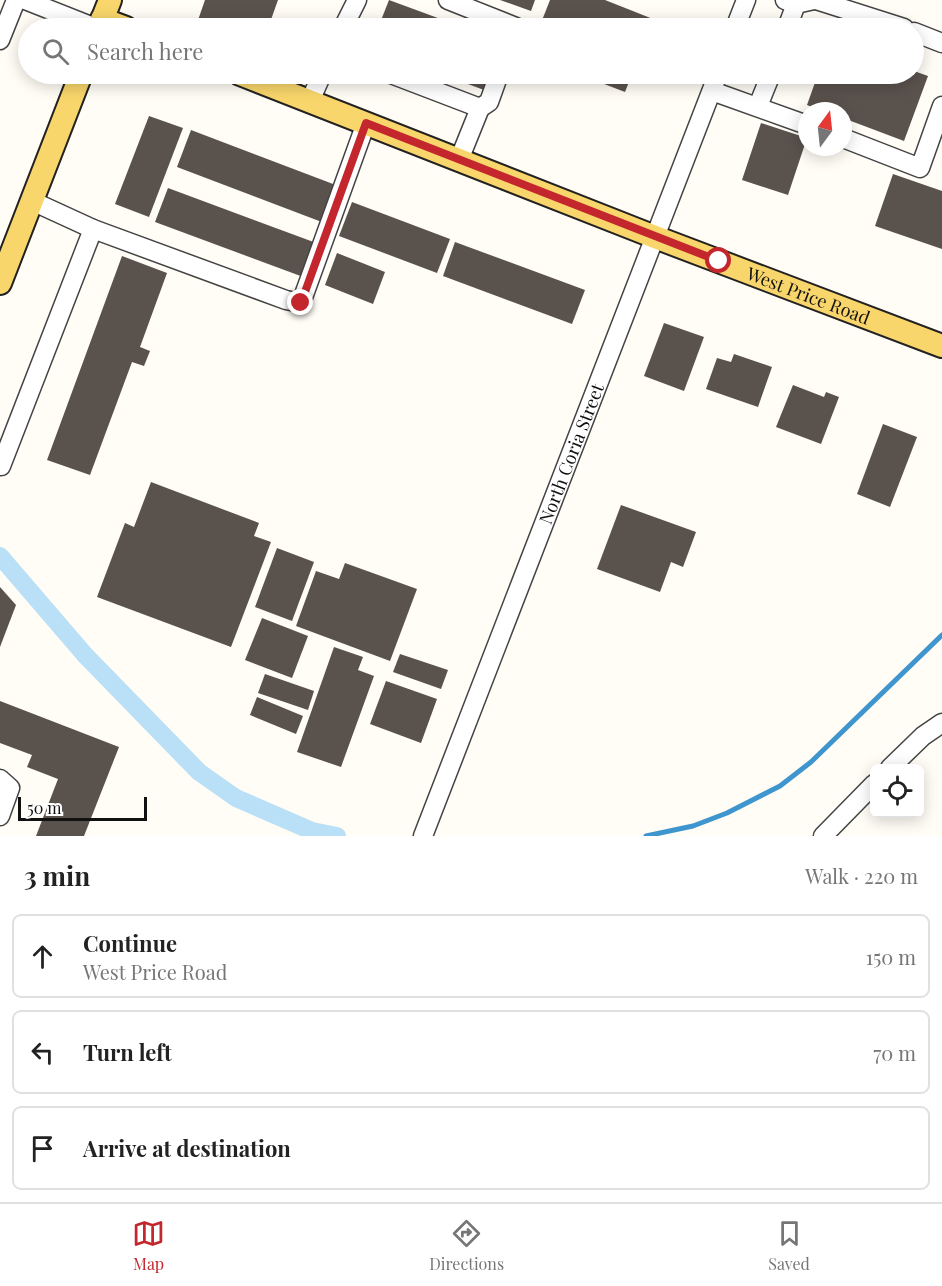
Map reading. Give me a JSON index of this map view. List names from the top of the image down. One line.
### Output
{"streets":{"main road":["West Price Road"],"street":["North Coria Street"]},"crossings":[["West Price Road","North Coria Street"]],"scale_bar":"50 m","north":"top","page":{"search":"Search here","scale":"50 m","heading":["3 min","Walk · 220 m"],"list":[["Continue","West Price Road","150 m"],["Turn left","70 m"],"Arrive at destination"],"nav":["Map","Directions","Saved"]}}
